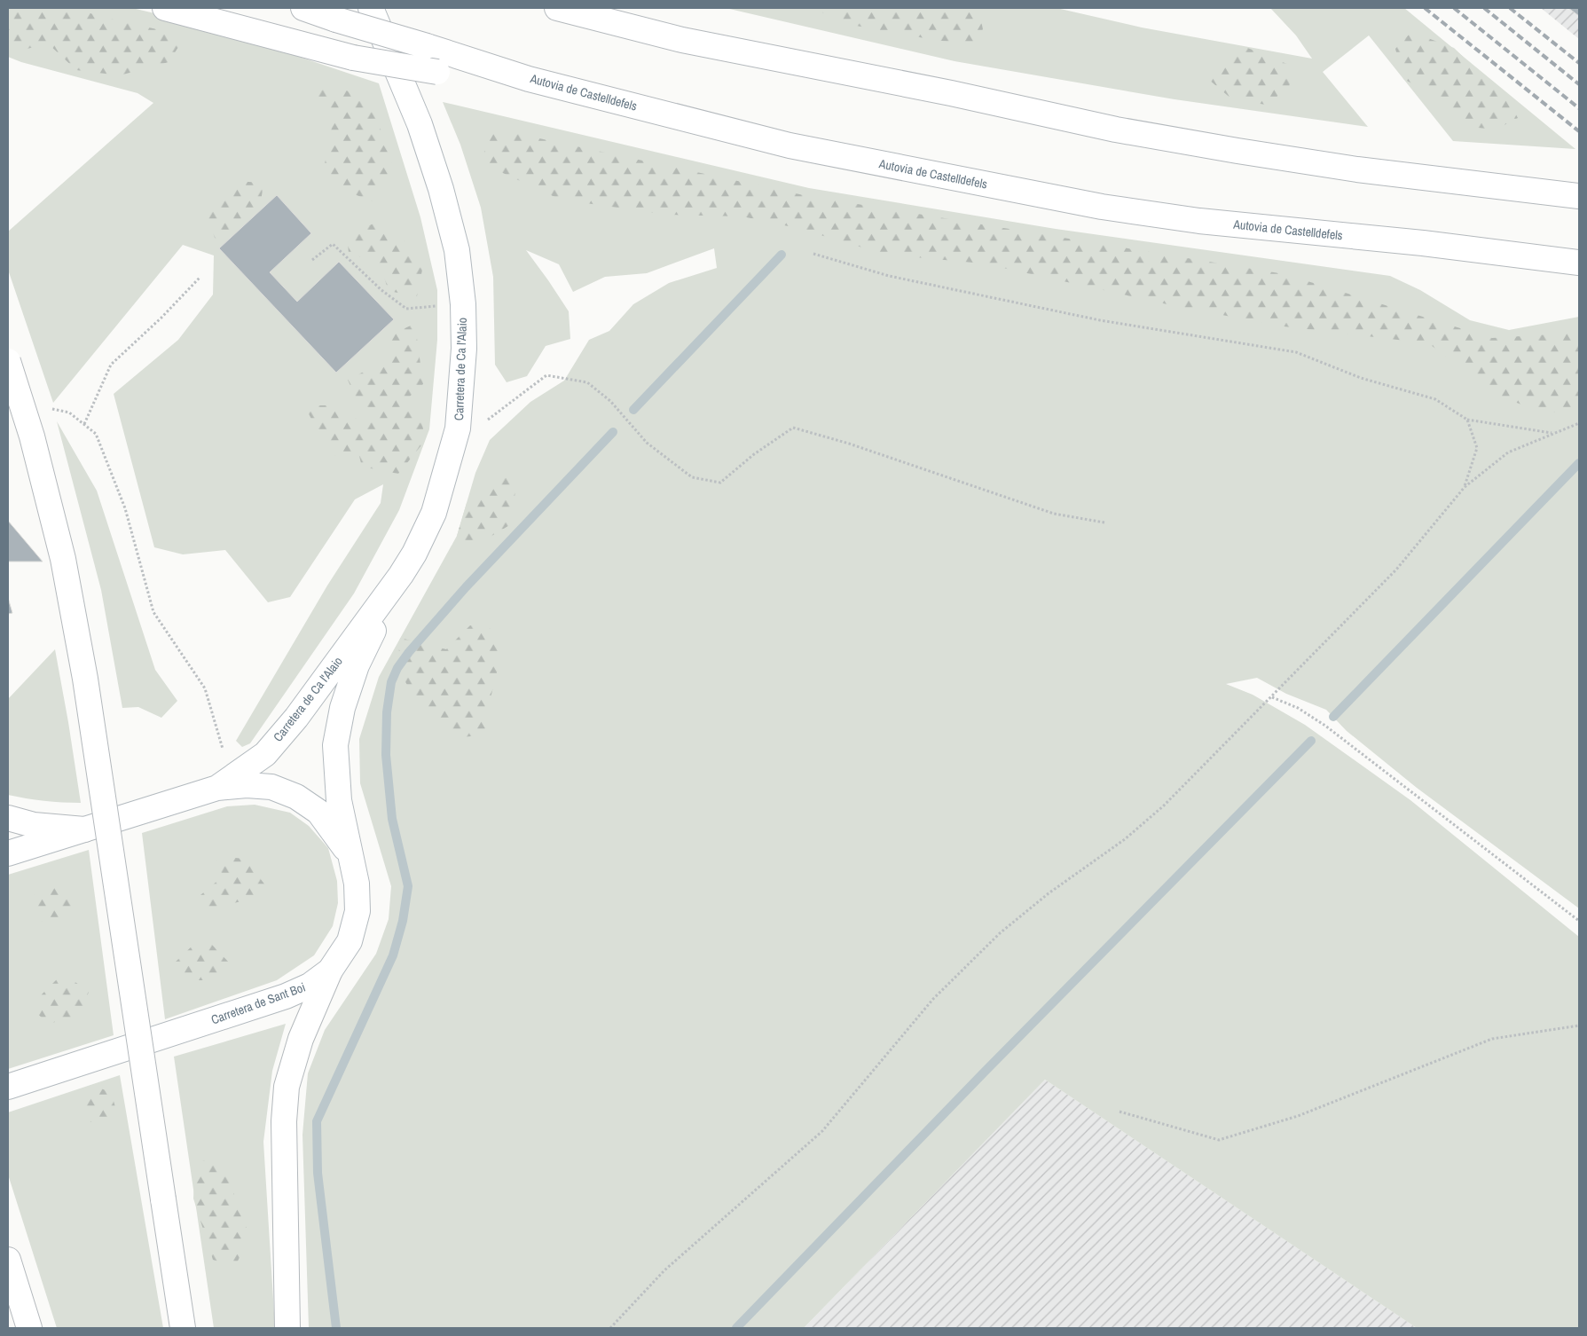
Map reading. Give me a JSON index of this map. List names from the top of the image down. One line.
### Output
{"streets":{"main road":["Autovia de Castelldefels","Carretera de Ca l'Alaio","Carretera de Sant Boi"]},"crossings":[["Carretera de Ca l'Alaio","Carretera de Sant Boi"]]}
